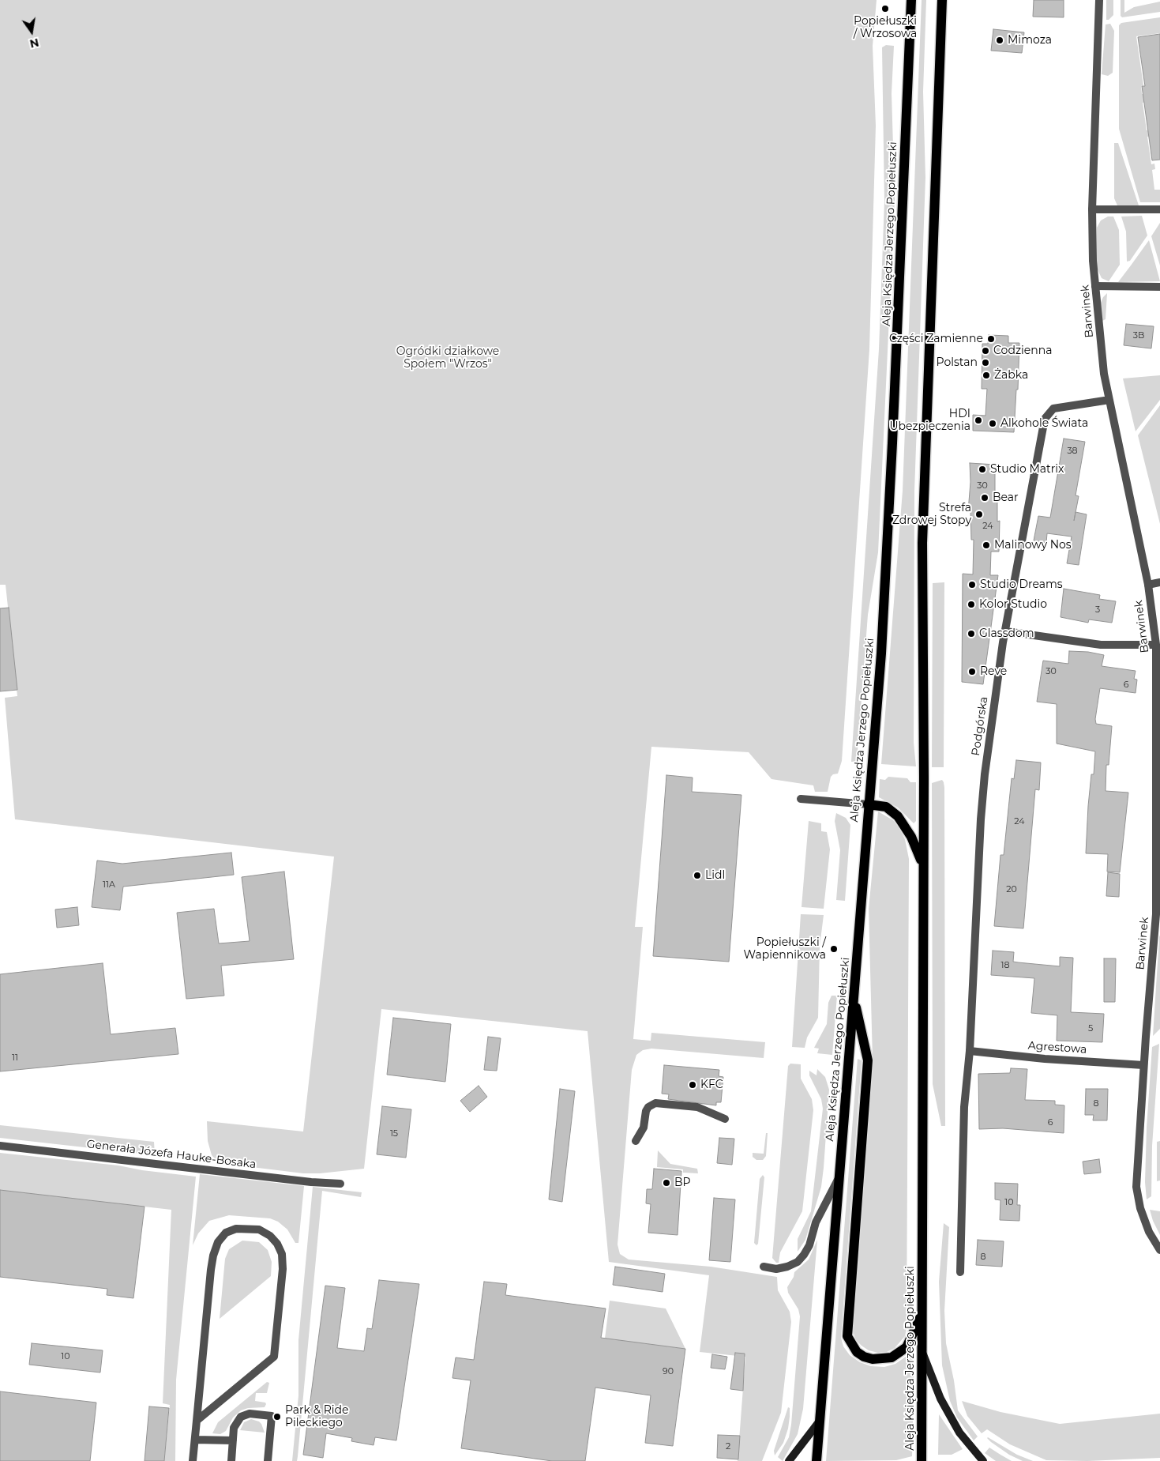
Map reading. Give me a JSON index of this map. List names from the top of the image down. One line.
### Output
{"streets":{"main road":["Aleja Księdza Jerzego Popiełuszki"],"street":["Barwinek","Podgórska","Agrestowa","Generała Józefa Hauke-Bosaka"]},"crossings":[["Barwinek","Podgórska"],["Barwinek","Agrestowa"],["Podgórska","Agrestowa"]],"parks":["Ogródki działkowe Społem \"Wrzos\""],"places":["Popiełuszki / Wrzosowa","Mimoza","Części Zamienne","Codzienna","Polstan","Żabka","HDI Ubezpieczenia","Alkohole Świata","Studio Matrix","Bear","Strefa Zdrowej Stopy","Malinowy Nos","Studio Dreams","Kolor Studio","Glassdom","Reve","Lidl","Popiełuszki / Wapiennikowa","KFC","BP","Park & Ride Pileckiego"],"house_numbers":["3B","38","30","24","3","30","6","24","11A","20","18","5","11","8","6","15","10","8","10","90","2"],"north":"bottom"}
